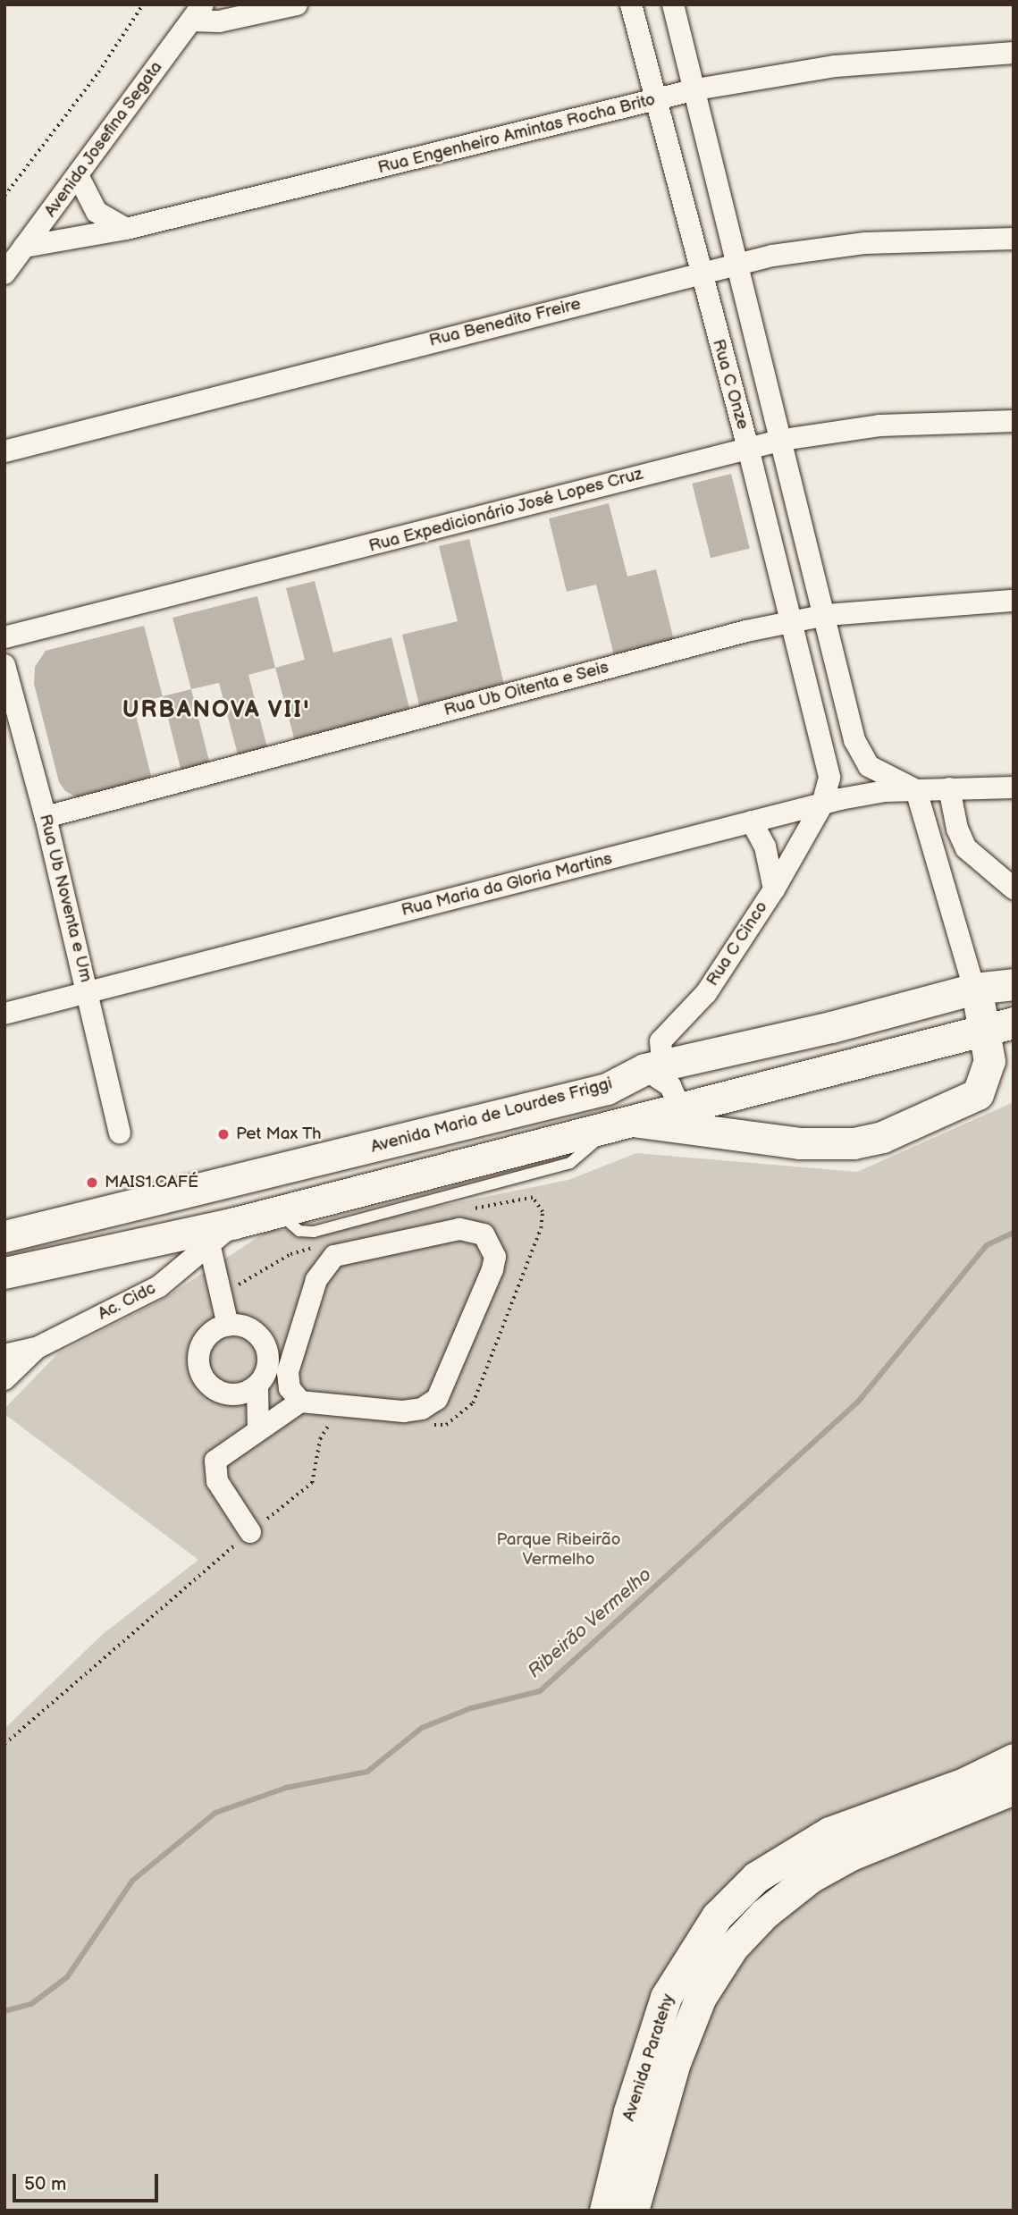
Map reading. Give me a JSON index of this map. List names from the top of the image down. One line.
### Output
{"streets":{"street":["Rua Engenheiro Amintas Rocha Brito","Avenida Josefina Segata","Rua Benedito Freire","Rua C Onze","Rua Expedicionário José Lopes Cruz","Rua Ub Oitenta e Seis","Rua Maria da Gloria Martins","Rua Ub Noventa e Um","Rua C Cinco","Avenida Maria de Lourdes Friggi","Ac. Cidc","Avenida Paratehy"]},"crossings":[["Rua Engenheiro Amintas Rocha Brito","Avenida Josefina Segata"],["Rua Engenheiro Amintas Rocha Brito","Rua C Onze"],["Rua Benedito Freire","Rua C Onze"],["Rua C Onze","Rua Expedicionário José Lopes Cruz"],["Rua C Onze","Rua Ub Oitenta e Seis"],["Rua C Onze","Rua Maria da Gloria Martins"],["Rua C Onze","Rua C Cinco"],["Rua Ub Oitenta e Seis","Rua Ub Noventa e Um"],["Rua Maria da Gloria Martins","Rua Ub Noventa e Um"],["Rua Maria da Gloria Martins","Rua C Cinco"],["Rua C Cinco","Avenida Maria de Lourdes Friggi"]],"districts":["URBANOVA VII'"],"water":["Ribeirão Vermelho"],"parks":["Parque Ribeirão Vermelho"],"places":["Pet Max Th","MAIS1.CAFÉ"],"scale_bar":"50 m"}
